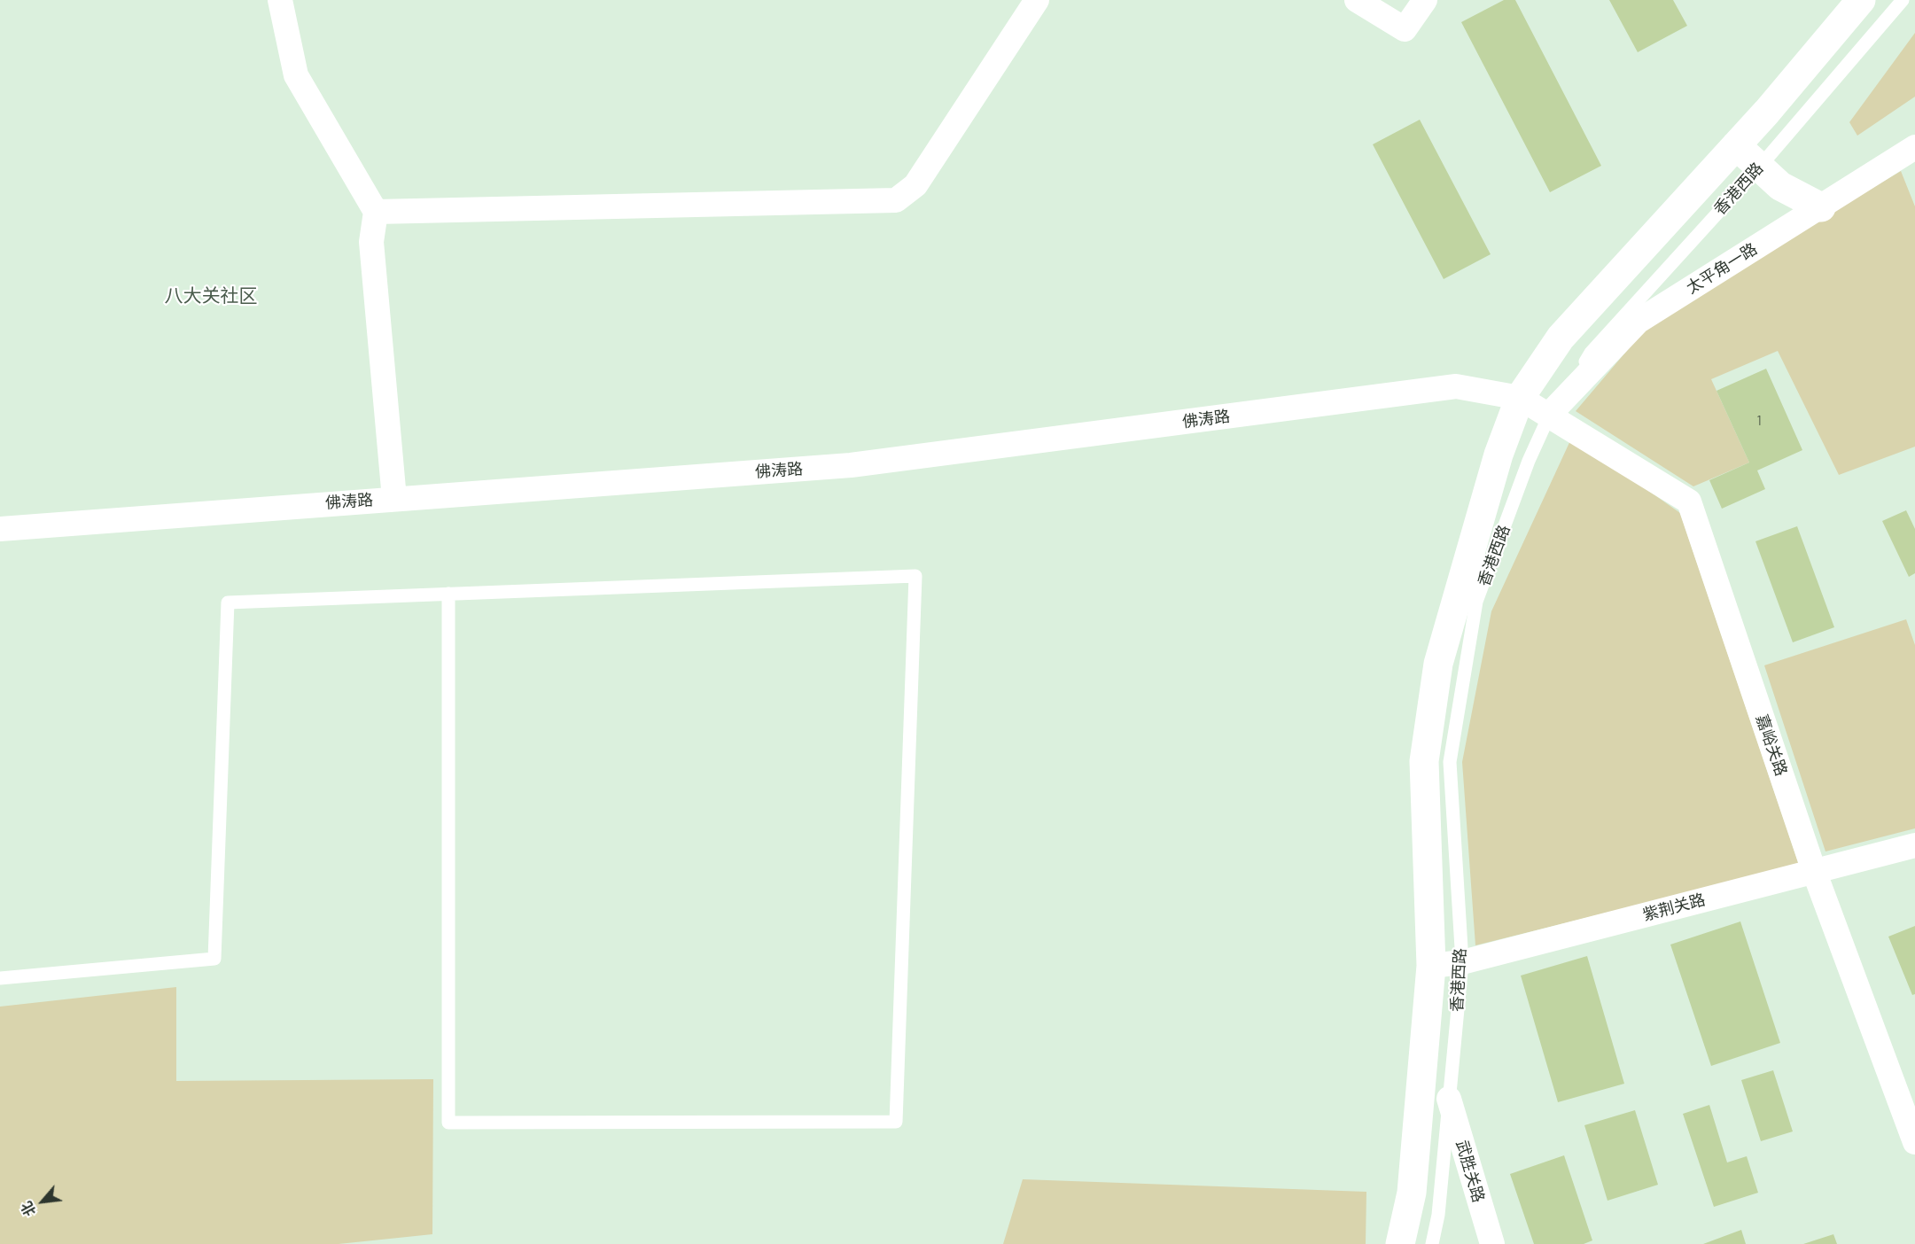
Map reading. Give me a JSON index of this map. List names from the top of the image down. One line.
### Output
{"streets":{"main road":["香港西路"],"street":["太平角一路","佛涛路","嘉峪关路","紫荆关路","武胜关路"]},"crossings":[["香港西路","太平角一路"],["香港西路","佛涛路"],["香港西路","嘉峪关路"],["香港西路","紫荆关路"],["香港西路","武胜关路"],["太平角一路","佛涛路"],["太平角一路","嘉峪关路"],["佛涛路","嘉峪关路"],["嘉峪关路","紫荆关路"]],"districts":["八大关社区"],"house_numbers":["1"],"north":"bottom left"}
